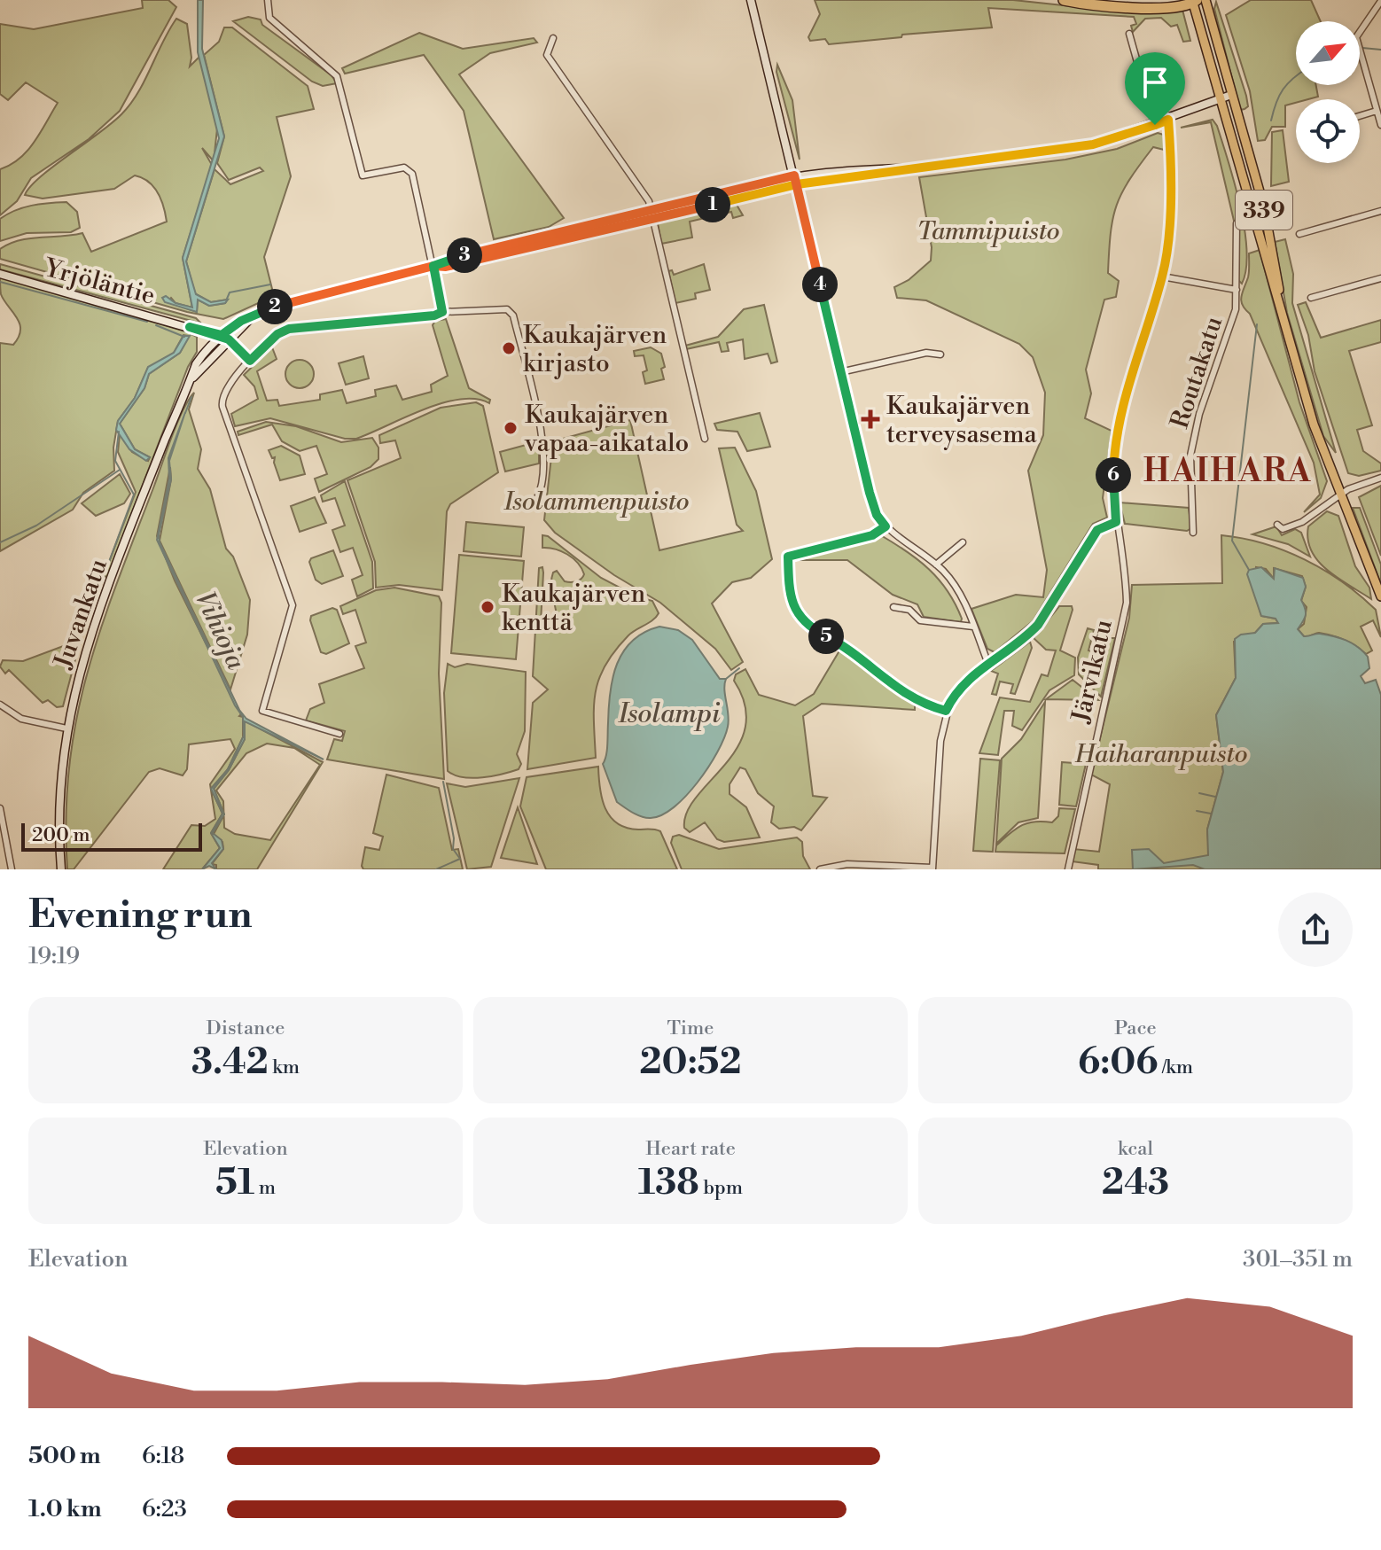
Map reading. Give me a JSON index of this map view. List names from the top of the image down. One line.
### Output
{"streets":{"main road":["339","Yrjöläntie","Juvankatu"],"street":["Routakatu","Järvikatu"]},"crossings":[["339","Juvankatu"],["Yrjöläntie","Juvankatu"],["Juvankatu","Järvikatu"]],"districts":["HAIHARA"],"water":["Vihioja","Isolampi"],"parks":["Tammipuisto","Isolammenpuisto","Haiharanpuisto"],"places":{"other":["Kaukajärven kirjasto","Kaukajärven vapaa-aikatalo","Kaukajärven kenttä"],"health":["Kaukajärven terveysasema"]},"scale_bar":"200 m","north":"top right","page":{"pins":["1","3","4","2","6","5"],"scale":"200 m","heading":["Evening run","19:19"],"stats":[["Distance","3.42 km"],["Time","20:52"],["Pace","6:06 /km"],["Elevation","51 m"],["Heart rate","138 bpm"],["kcal","243"]],"chart":["Elevation","301–351 m"],"list":[{"name":"500 m","note":"6:18"},{"name":"1.0 km","note":"6:23"}]}}
